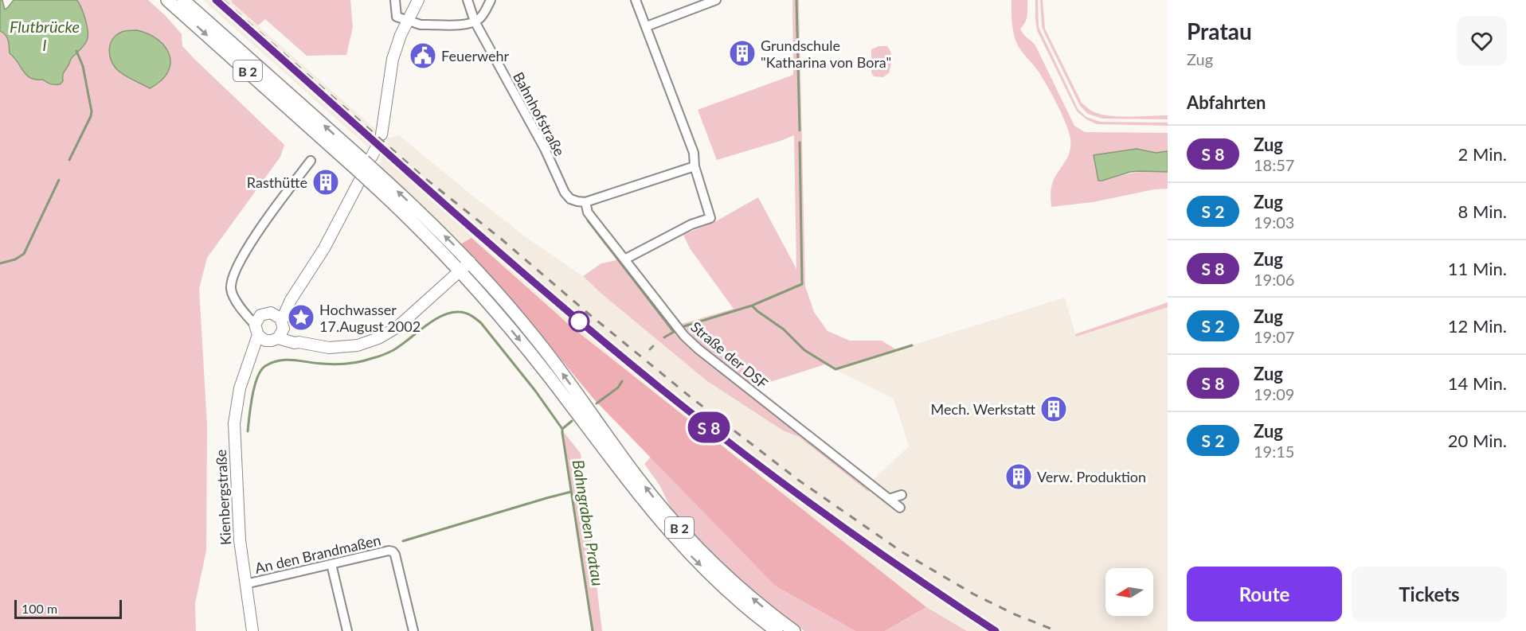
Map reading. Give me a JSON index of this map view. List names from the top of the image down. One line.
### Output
{"streets":{"main road":["B 2","Kienbergstraße"],"street":["Bahnhofstraße","Straße der DSF","An den Brandmaßen"]},"crossings":[["B 2","Kienbergstraße"],["Bahnhofstraße","Straße der DSF"],["Kienbergstraße","An den Brandmaßen"]],"water":["Flutbrücke I","Bahngraben Pratau"],"places":{"building":["Grundschule \"Katharina von Bora\"","Rasthütte","Mech. Werkstatt","Verw. Produktion"],"public building":["Feuerwehr"],"place":["Hochwasser 17.August 2002"]},"scale_bar":"100 m","north":"left","page":{"on_map":"S 8","heading":[["Pratau","Zug"],"Abfahrten"],"list":[{"mark":"S 8","name":"Zug","note":"18:57","value":"2 Min."},{"mark":"S 2","name":"Zug","note":"19:03","value":"8 Min."},{"mark":"S 8","name":"Zug","note":"19:06","value":"11 Min."},{"mark":"S 2","name":"Zug","note":"19:07","value":"12 Min."},{"mark":"S 8","name":"Zug","note":"19:09","value":"14 Min."},{"mark":"S 2","name":"Zug","note":"19:15","value":"20 Min."}],"buttons":["Route","Tickets"],"scale":"100 m"}}
